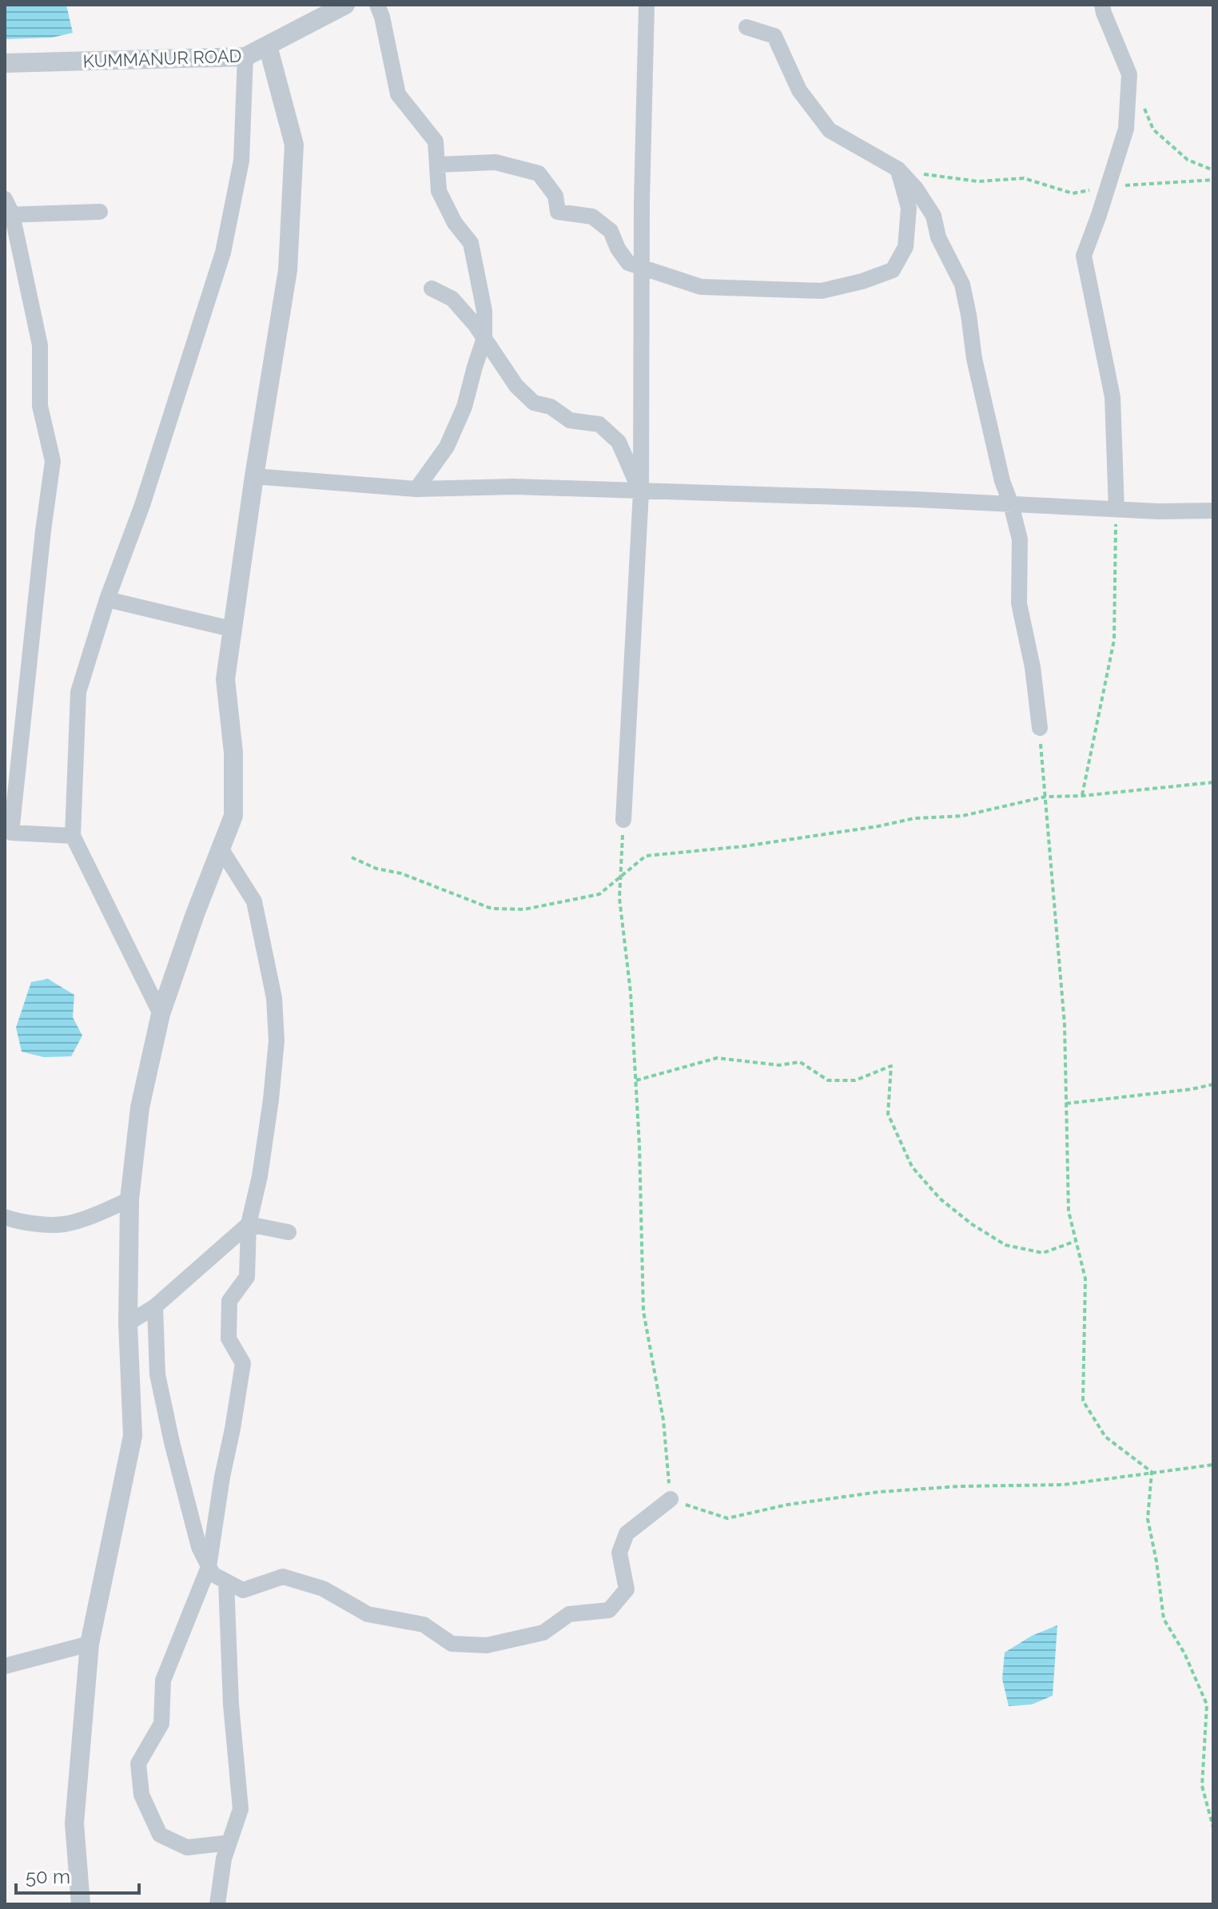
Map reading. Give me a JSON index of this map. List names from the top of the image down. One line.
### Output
{"streets":{"street":["KUMMANUR ROAD"]},"scale_bar":"50 m"}
